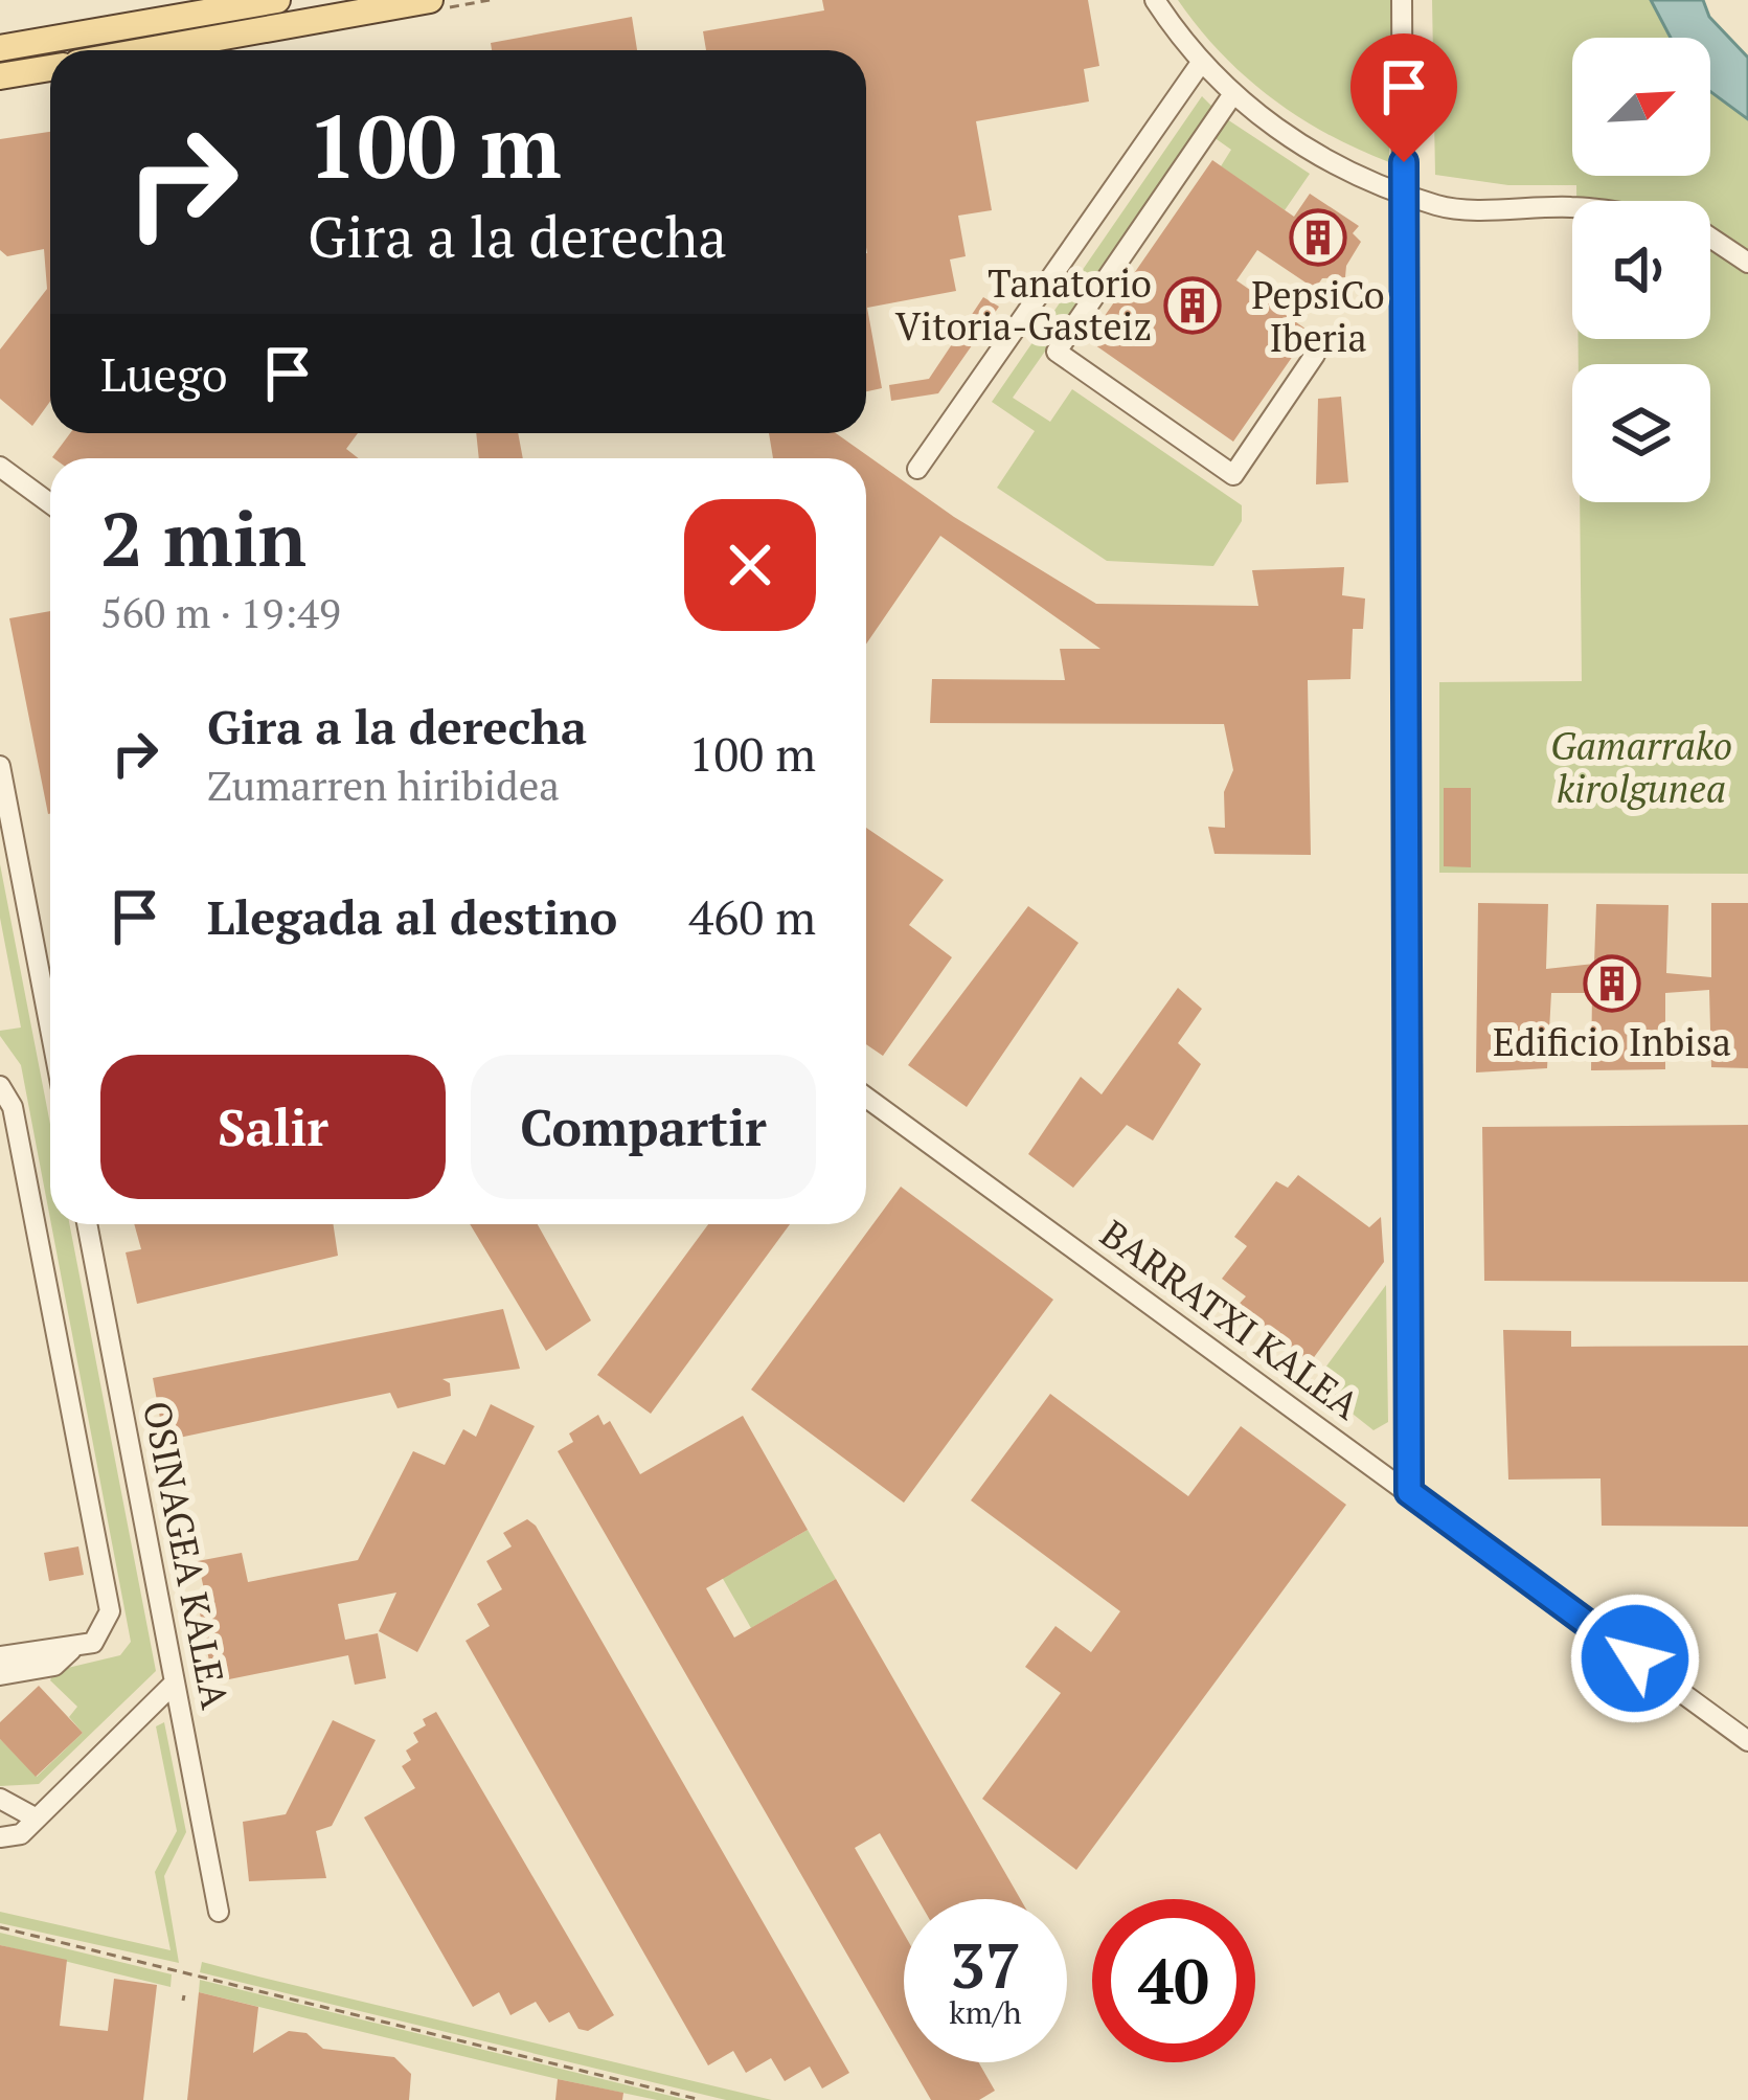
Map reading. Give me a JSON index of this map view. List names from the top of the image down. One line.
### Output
{"streets":{"street":["BARRATXI KALEA","OSINAGEA KALEA"]},"parks":["Gamarrako kirolgunea"],"places":{"building":["PepsiCo Iberia","Tanatorio Vitoria-Gasteiz","Edificio Inbisa"]},"north":"top right","page":{"turn":["100 m","Gira a la derecha"],"then":"Luego","heading":["2 min","560 m · 19:49"],"list":[{"name":"Gira a la derecha","note":"Zumarren hiribidea","value":"100 m"},{"name":"Llegada al destino","value":"460 m"}],"buttons":["Salir","Compartir"],"speed":"37 km/h","limit":"40"}}
